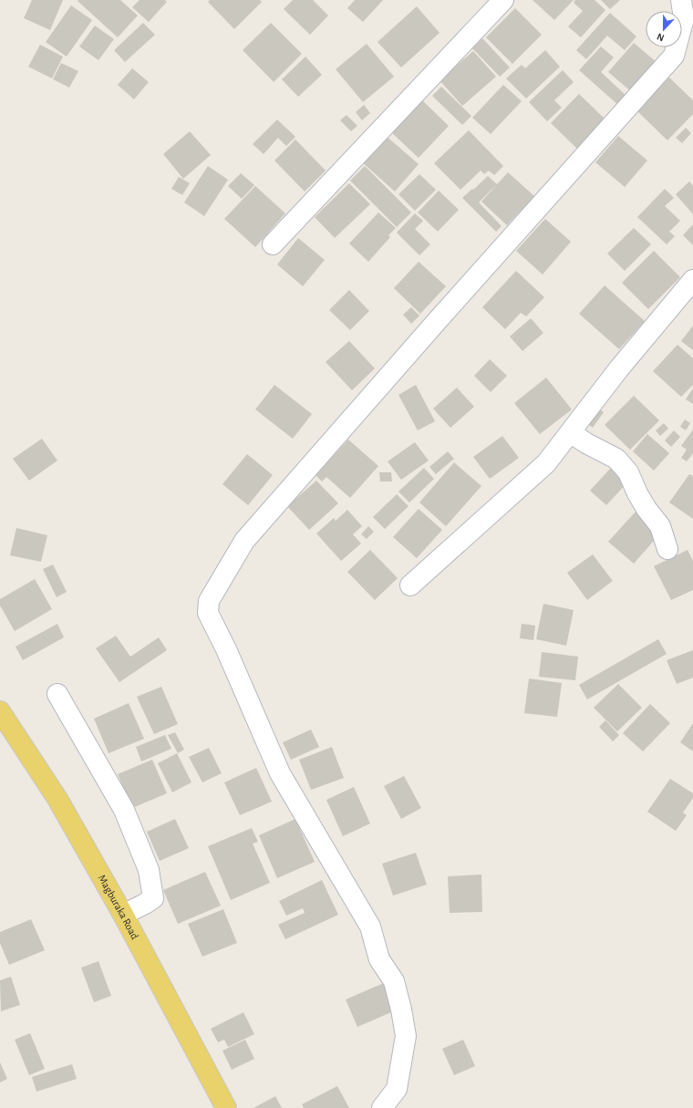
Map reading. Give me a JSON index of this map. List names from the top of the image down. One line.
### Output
{"streets":{"main road":["Magburaka Road"]},"north":"bottom"}
